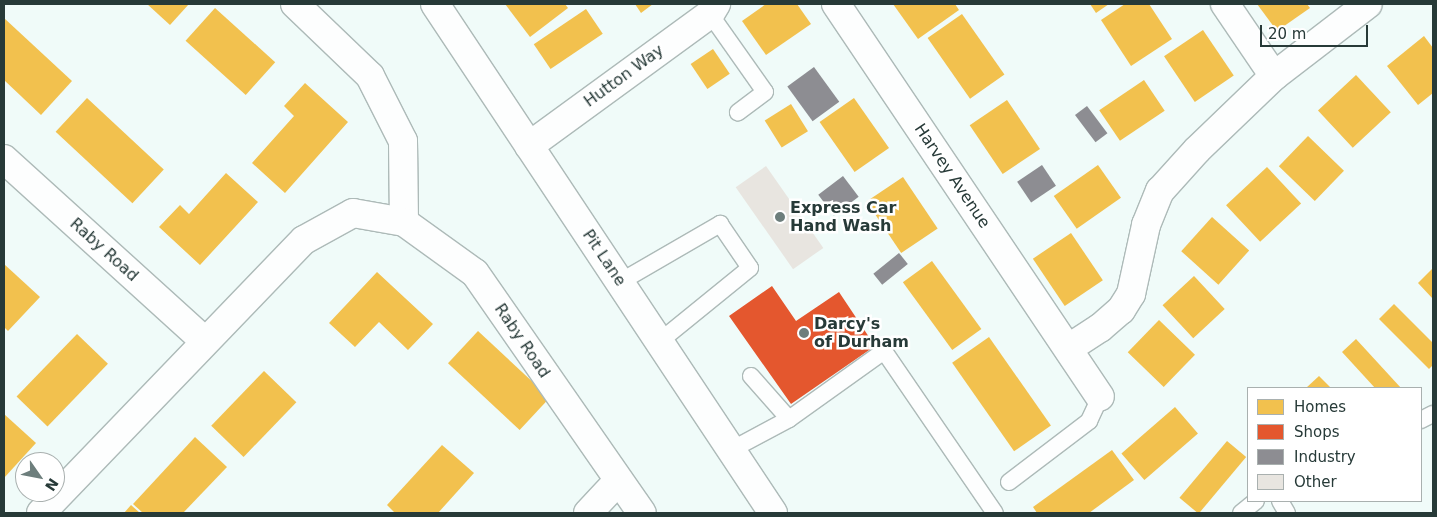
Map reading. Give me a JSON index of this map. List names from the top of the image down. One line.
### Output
{"streets":{"street":["Hutton Way","Harvey Avenue","Raby Road","Pit Lane"]},"crossings":[["Hutton Way","Pit Lane"]],"places":["Express Car Hand Wash","Darcy's of Durham"],"legend":["Homes","Shops","Industry","Other"],"scale_bar":"20 m","north":"bottom right"}
